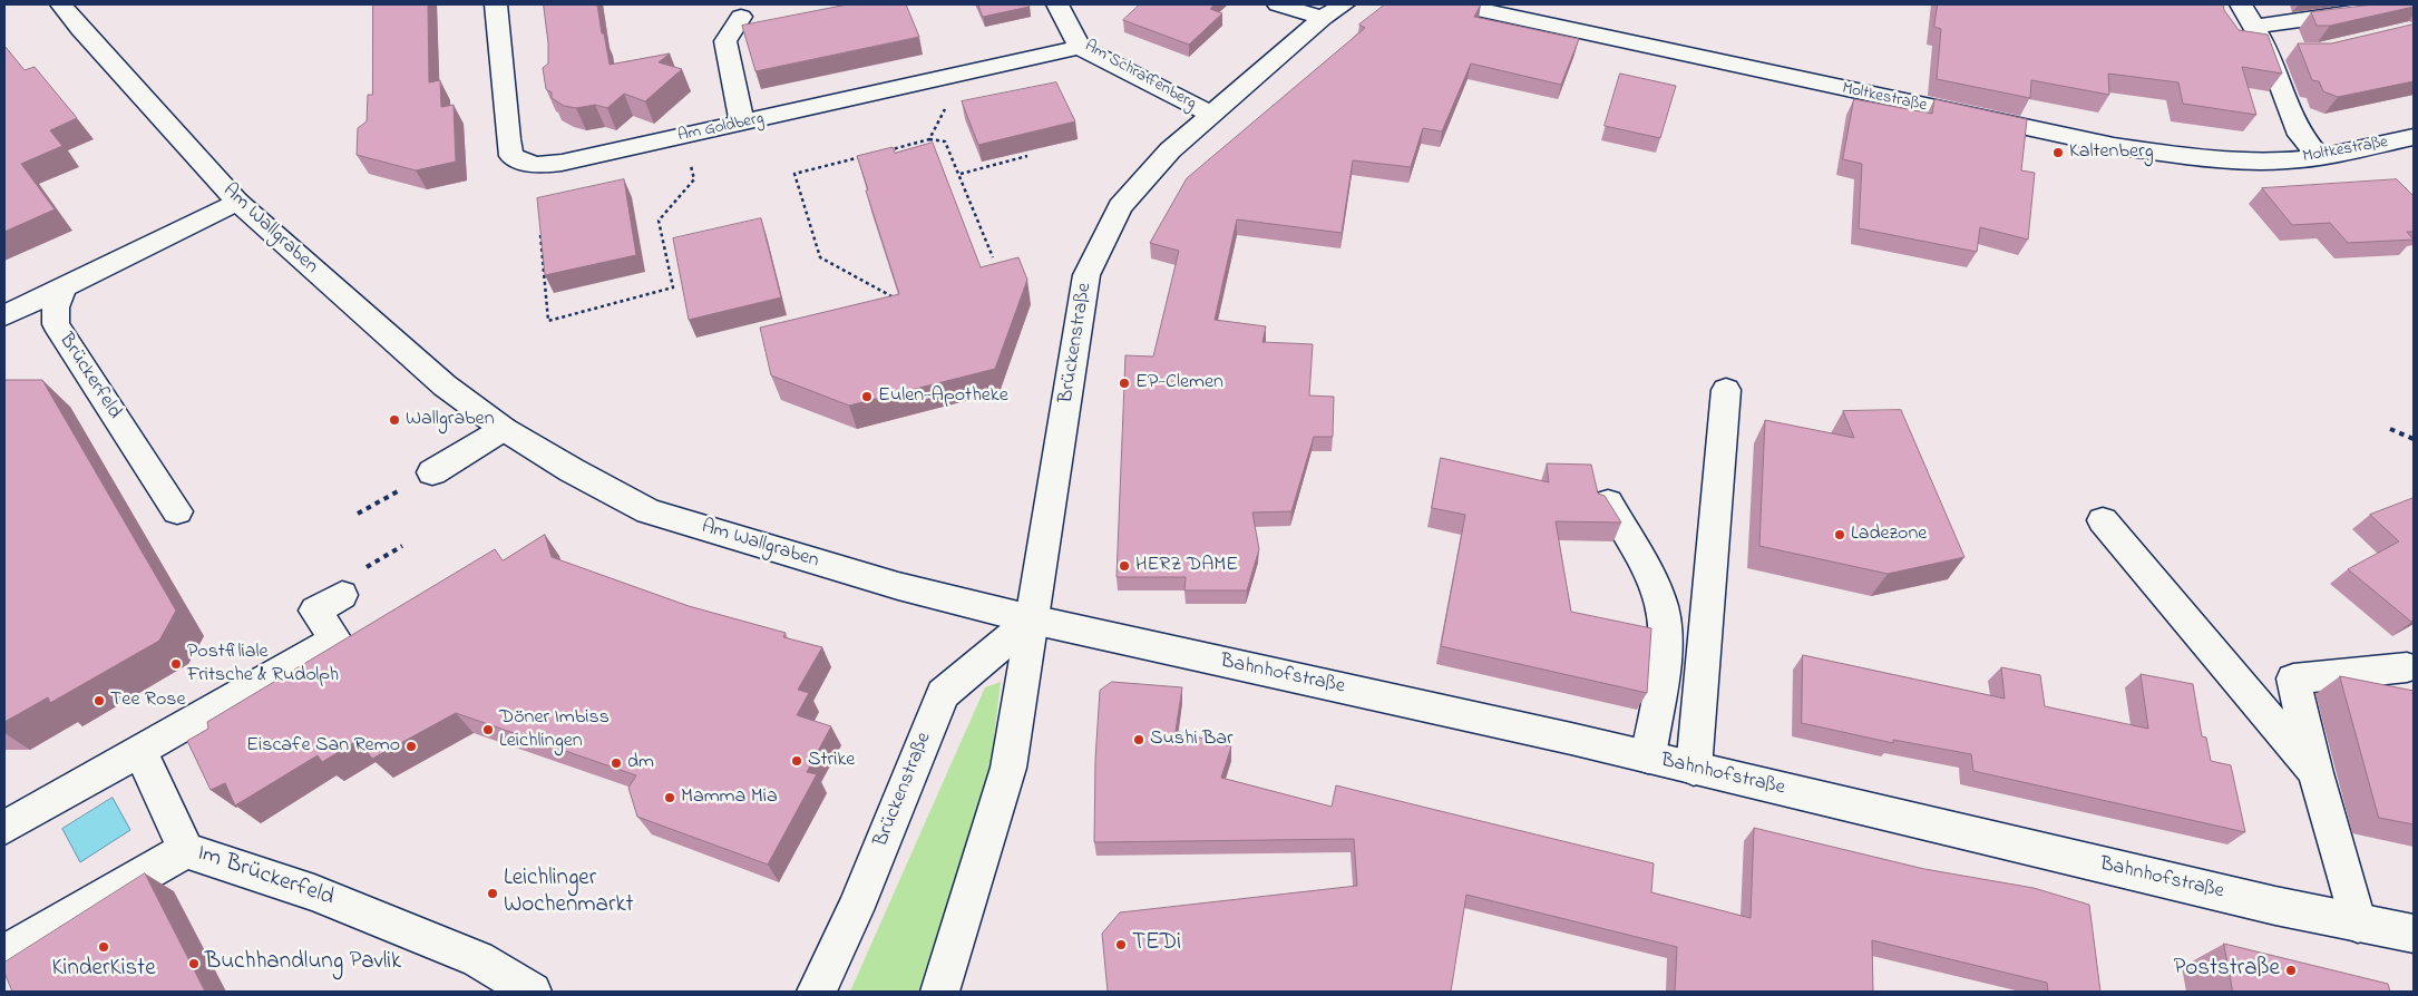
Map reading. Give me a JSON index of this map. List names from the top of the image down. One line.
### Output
{"streets":{"street":["Am Schraffenberg","Moltkestraße","Am Goldberg","Am Wallgraben","Brückenstraße","Brückerfeld","Bahnhofstraße","Im Brückerfeld"]},"crossings":[["Am Schraffenberg","Am Goldberg"],["Am Schraffenberg","Brückenstraße"],["Am Wallgraben","Brückenstraße"],["Am Wallgraben","Bahnhofstraße"],["Brückenstraße","Bahnhofstraße"]],"places":["Kaltenberg","EP-Clemen","Eulen-Apotheke","Wallgraben","Ladezone","HERZ DAME","Postfiliale Fritsche & Rudolph","Tee Rose","Döner Imbiss Leichlingen","Sushi Bar","Eiscafe San Remo","Strike","dm","Mamma Mia","Leichlinger Wochenmarkt","TEDi","KinderKiste","Buchhandlung Pavlik","Poststraße"]}
